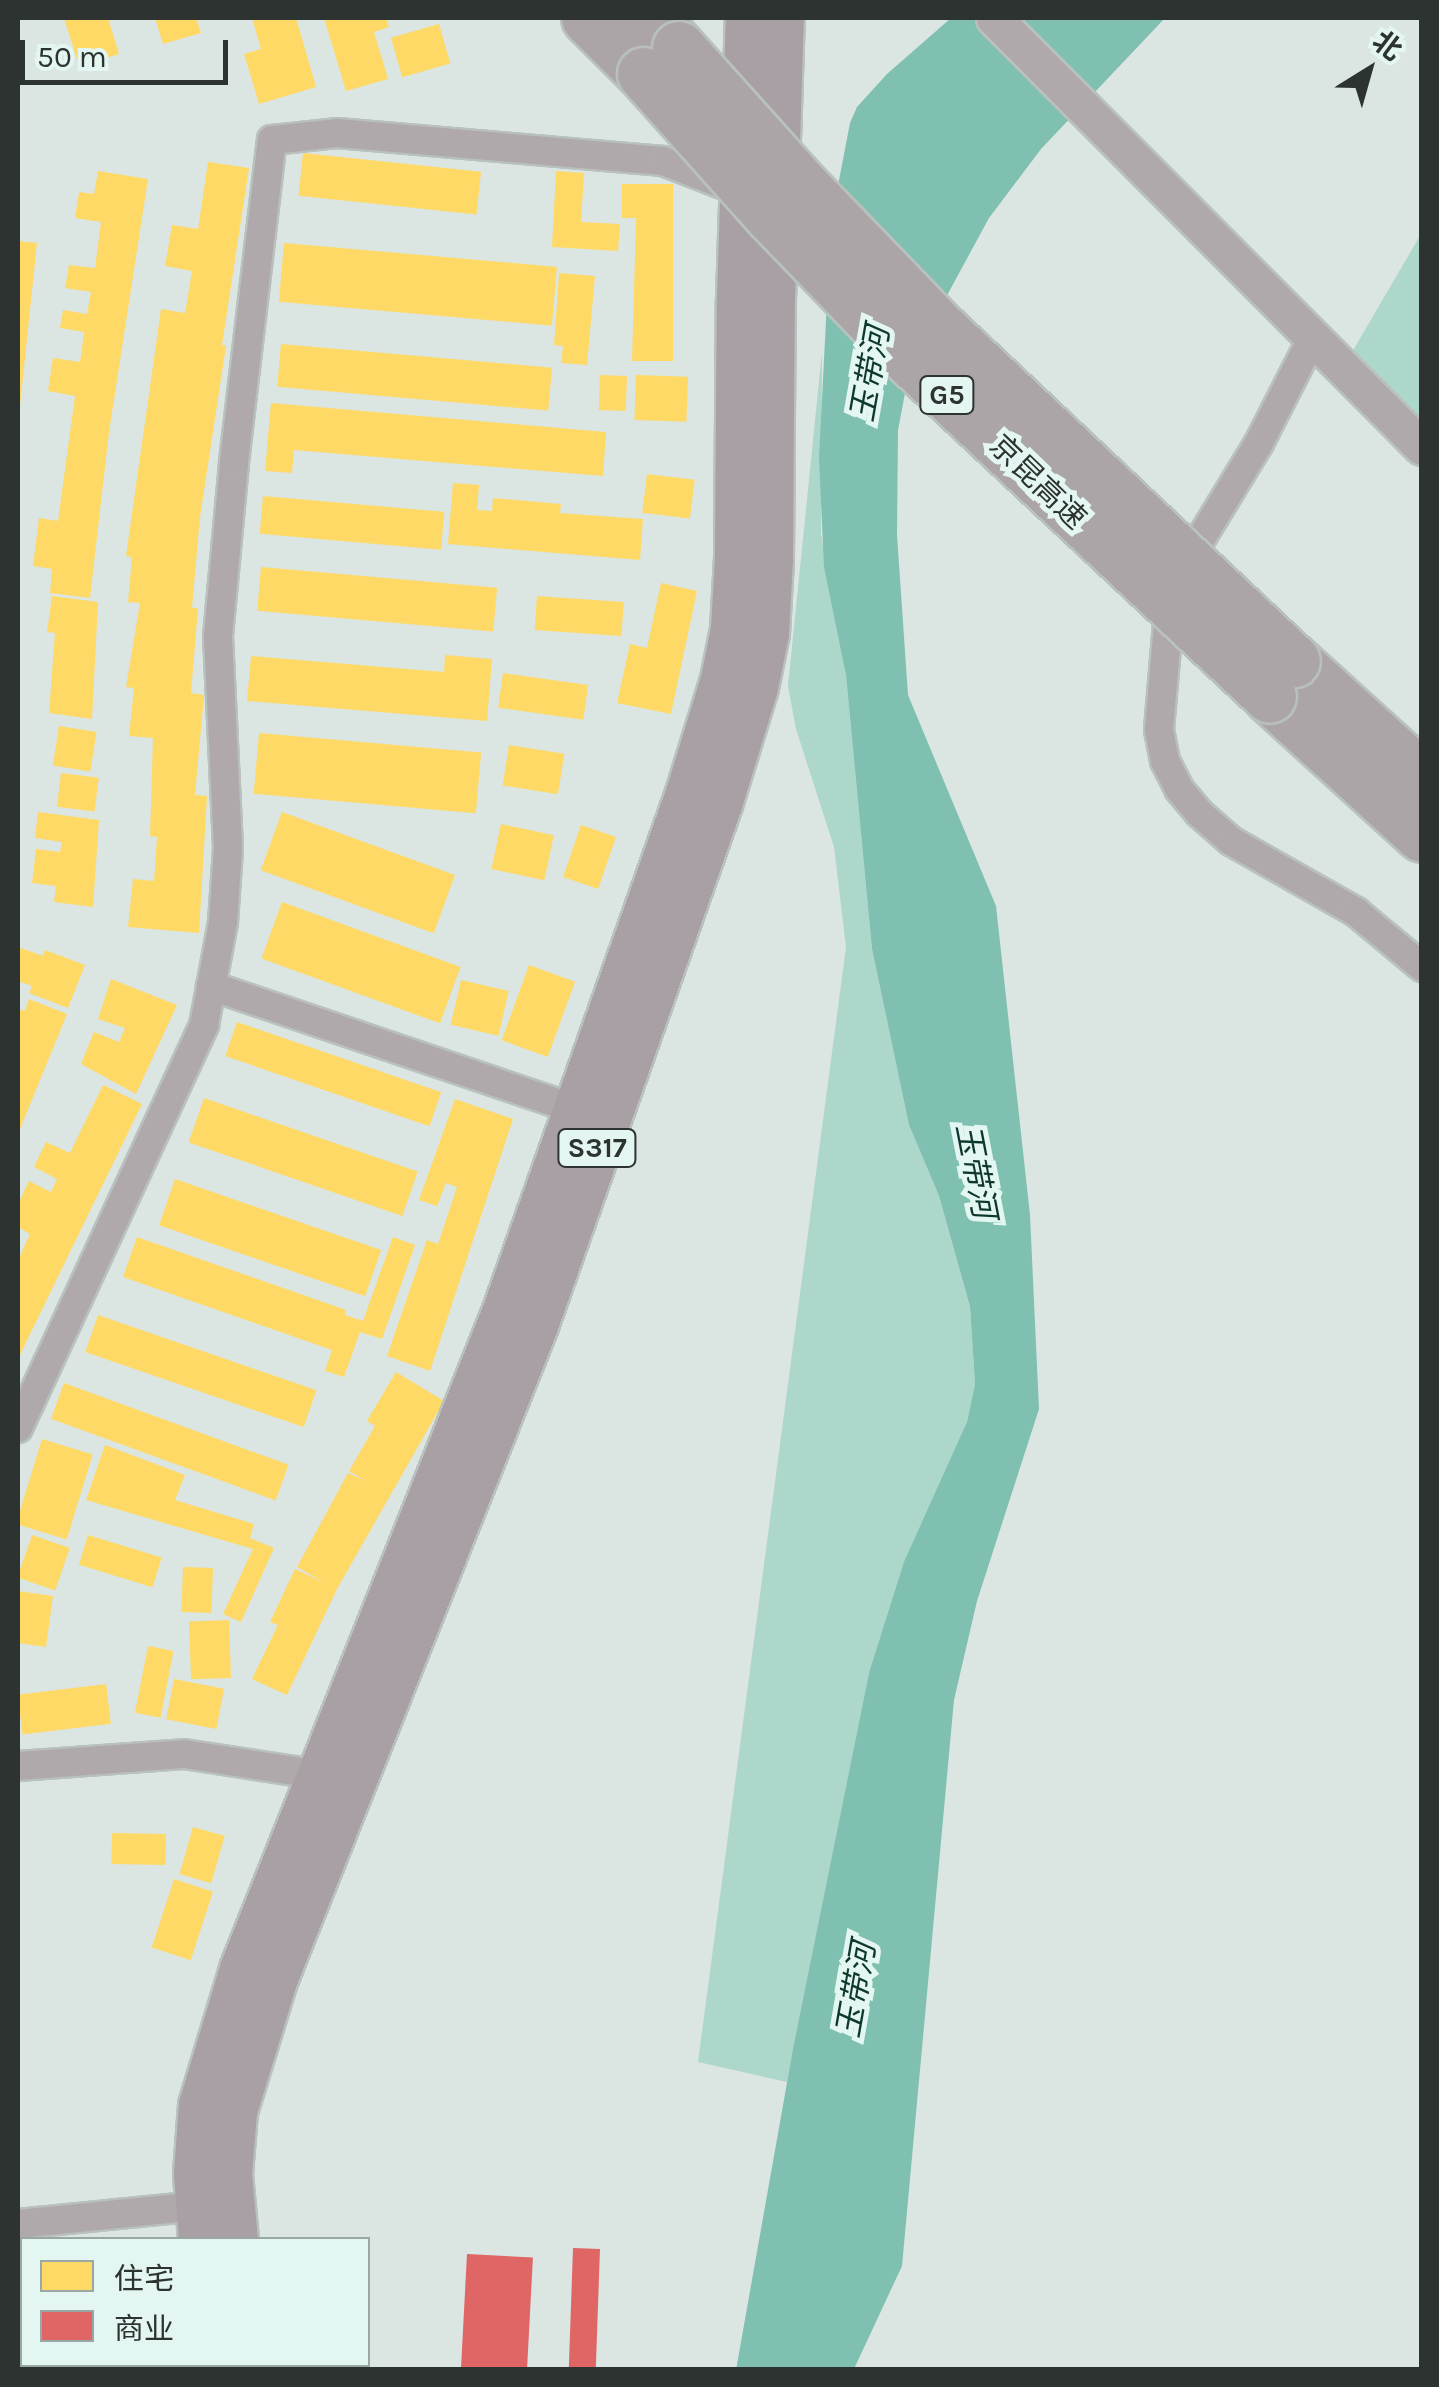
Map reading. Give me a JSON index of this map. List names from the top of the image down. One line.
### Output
{"streets":{"highway":["G5","京昆高速"],"main road":["S317"]},"water":["玉带河"],"legend":["住宅","商业"],"scale_bar":"50 m","north":"top right"}
